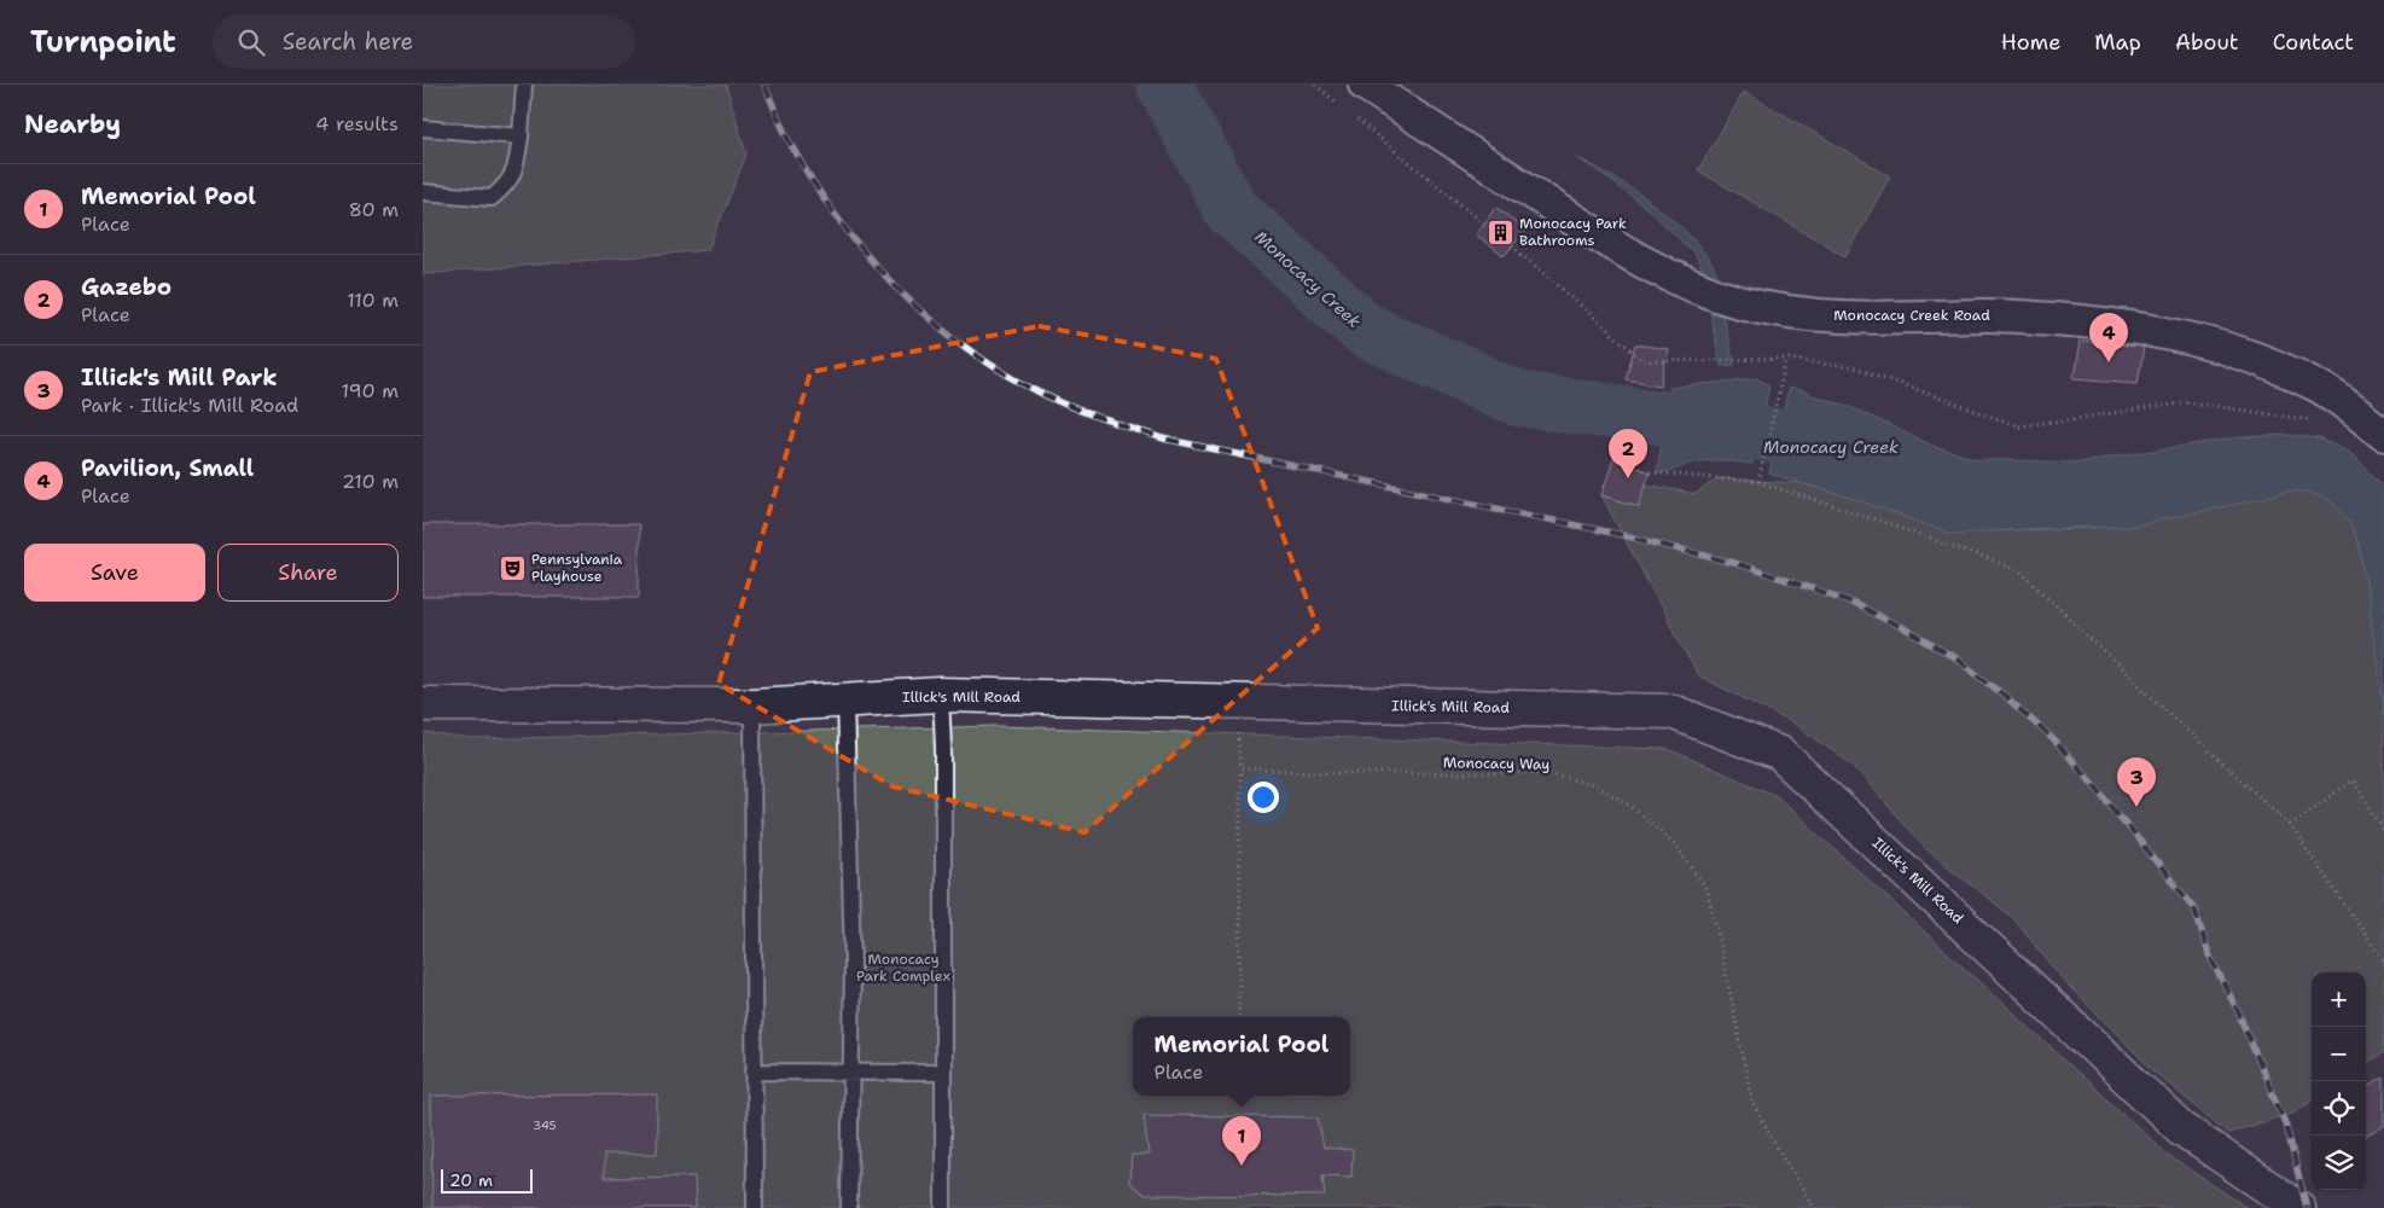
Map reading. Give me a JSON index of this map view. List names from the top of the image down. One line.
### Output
{"streets":{"street":["Monocacy Creek Road","Illick's Mill Road"],"path":["Monocacy Way"]},"water":["Monocacy Creek"],"parks":["Monocacy Park Complex"],"places":{"building":["Monocacy Park Bathrooms"],"theatre":["Pennsylvania Playhouse"]},"house_numbers":["345"],"scale_bar":"20 m","page":{"header":"Turnpoint","search":"Search here","nav":["Home","Map","About","Contact"],"heading":["Nearby","4 results"],"list":[{"mark":"1","name":"Memorial Pool","note":"Place","value":"80 m"},{"mark":"2","name":"Gazebo","note":"Place","value":"110 m"},{"mark":"3","name":"Illick's Mill Park","note":"Park · Illick's Mill Road","value":"190 m"},{"mark":"4","name":"Pavilion, Small","note":"Place","value":"210 m"}],"pins":["4","2","3","1"],"buttons":["Save","Share"],"map_buttons":["+","−"],"popup":["Memorial Pool","Place"],"scale":"20 m"}}
